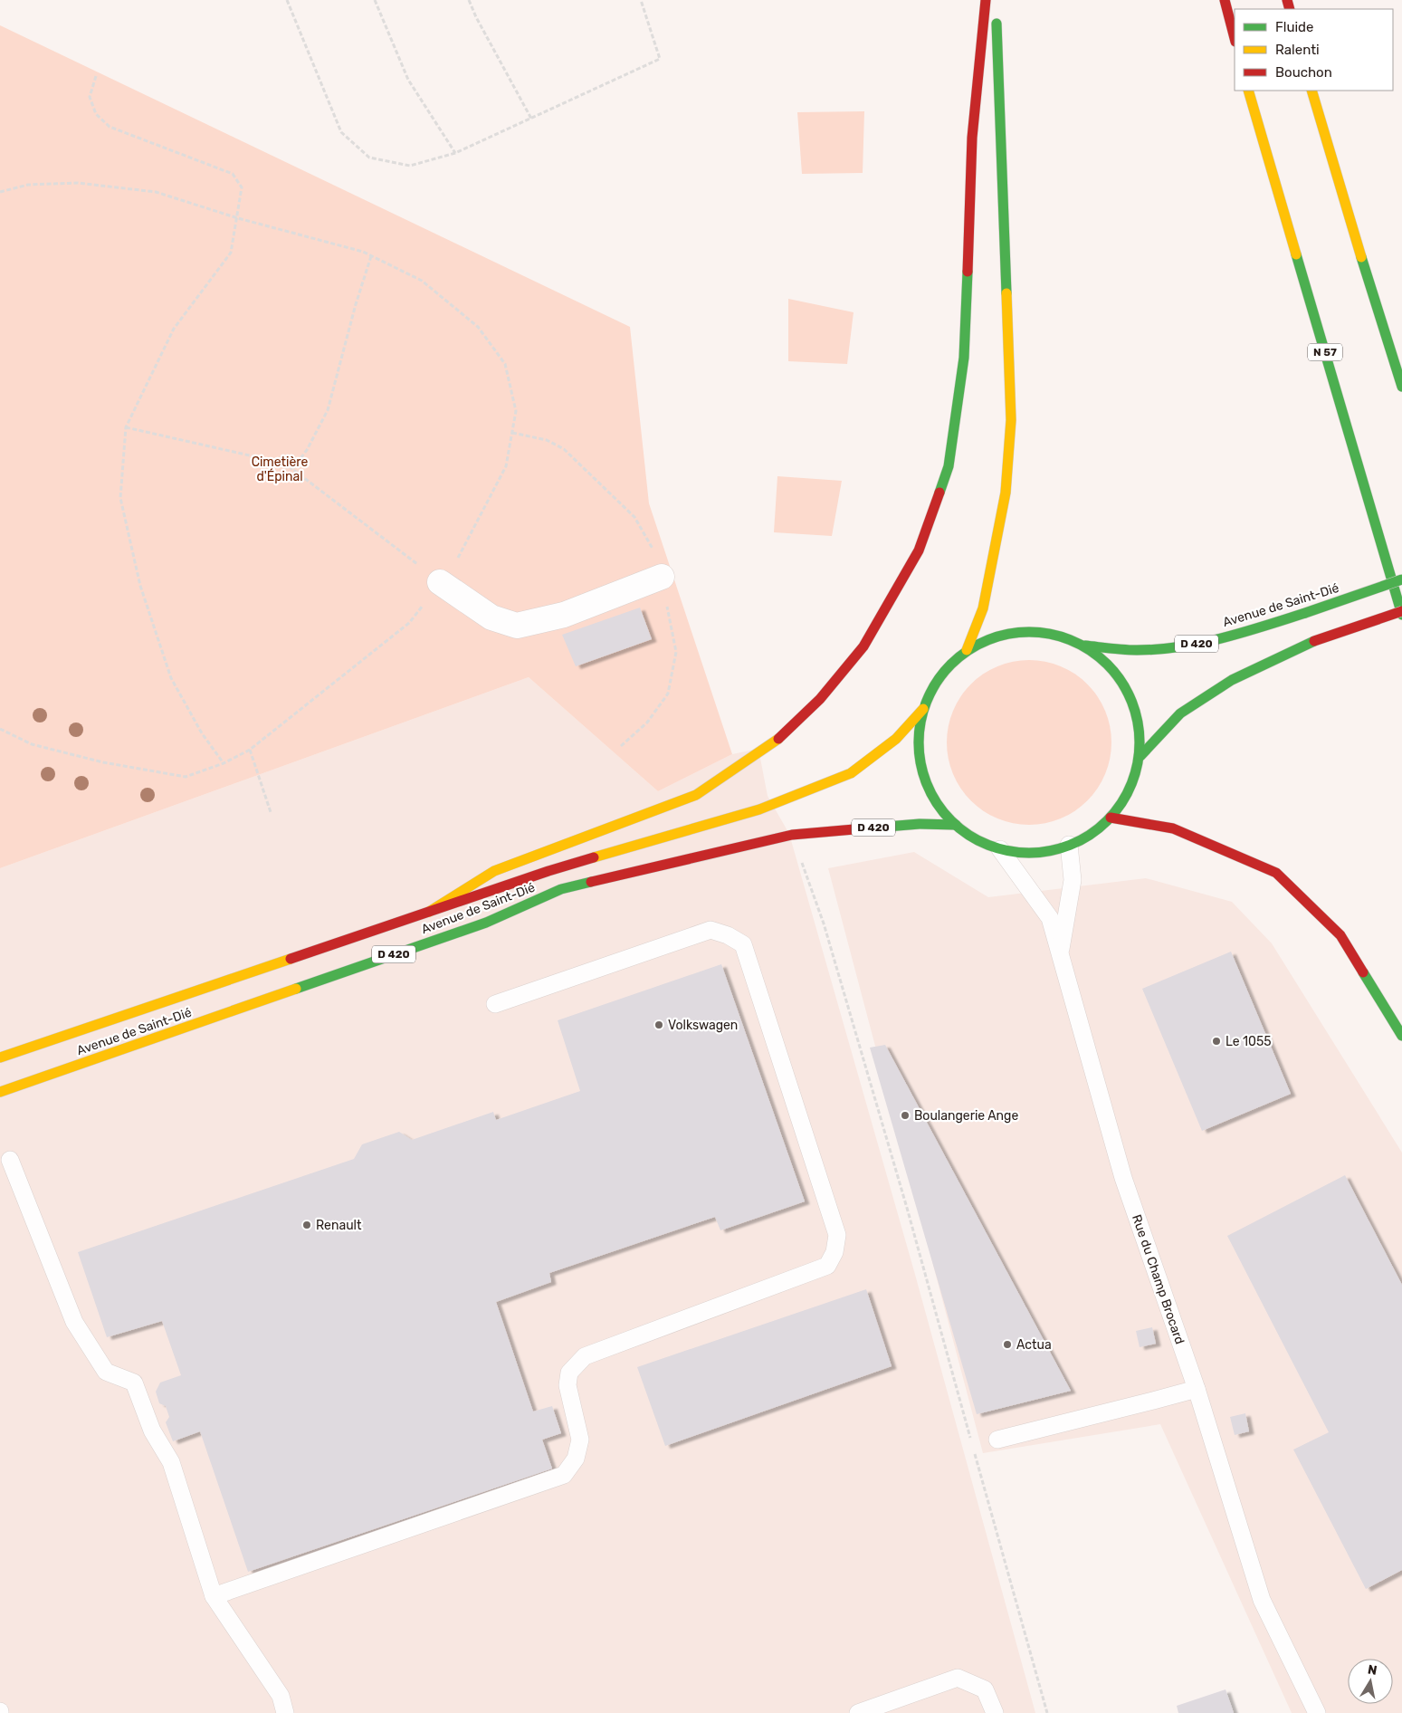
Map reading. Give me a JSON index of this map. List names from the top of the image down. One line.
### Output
{"streets":{"main road":["N 57","Avenue de Saint-Dié","D 420"],"lane":["Rue du Champ Brocard"]},"parks":["Cimetière d'Épinal"],"places":["Volkswagen","Le 1055","Boulangerie Ange","Renault","Actua"],"legend":["Fluide","Ralenti","Bouchon"],"north":"top"}
